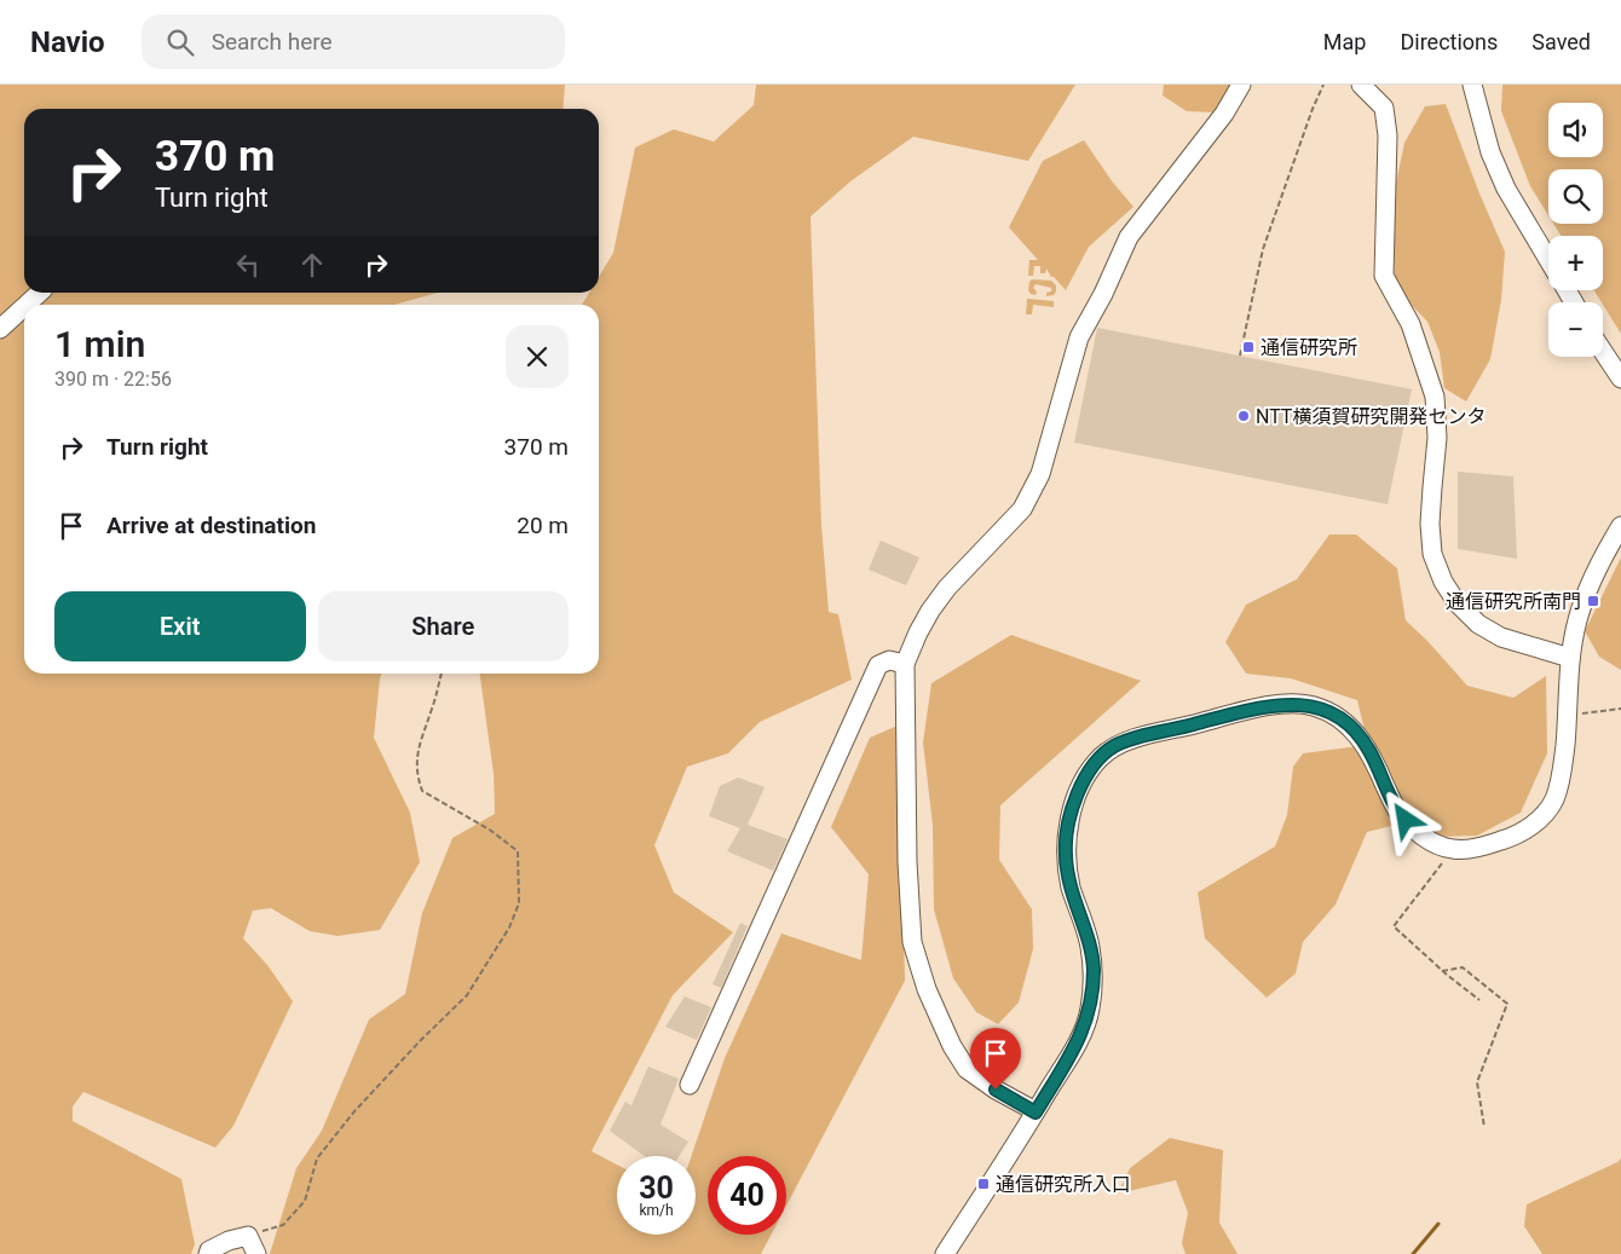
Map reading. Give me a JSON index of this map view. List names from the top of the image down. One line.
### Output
{"places":{"transit":["通信研究所","通信研究所南門","通信研究所入口"],"other":["NTT横須賀研究開発センタ"]},"page":{"header":"Navio","search":"Search here","nav":["Map","Directions","Saved"],"map_buttons":["+","−"],"turn":["370 m","Turn right"],"heading":["1 min","390 m · 22:56"],"list":[{"name":"Turn right","value":"370 m"},{"name":"Arrive at destination","value":"20 m"}],"buttons":["Exit","Share"],"speed":"30 km/h","limit":"40"}}
